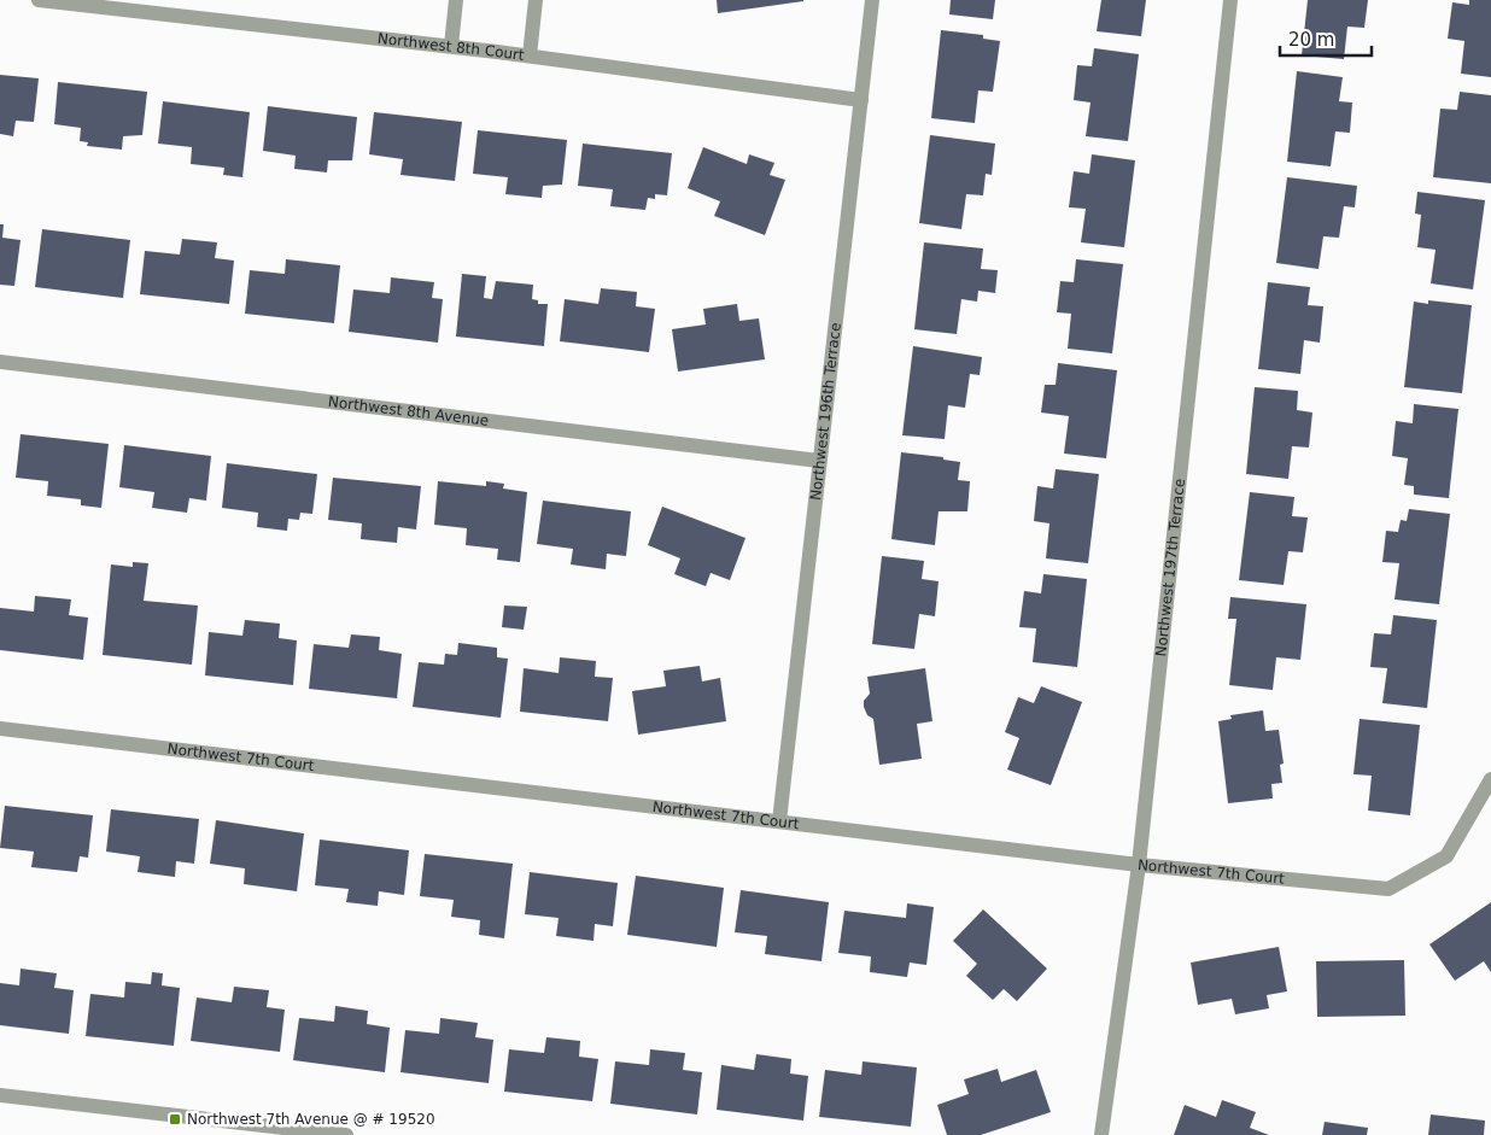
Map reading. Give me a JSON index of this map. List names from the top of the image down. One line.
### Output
{"streets":{"street":["Northwest 8th Court","Northwest 196th Terrace","Northwest 8th Avenue","Northwest 197th Terrace","Northwest 7th Court"]},"crossings":[["Northwest 8th Court","Northwest 196th Terrace"],["Northwest 196th Terrace","Northwest 8th Avenue"],["Northwest 196th Terrace","Northwest 7th Court"],["Northwest 197th Terrace","Northwest 7th Court"]],"places":{"transit":["Northwest 7th Avenue @ # 19520"]},"scale_bar":"20 m"}
